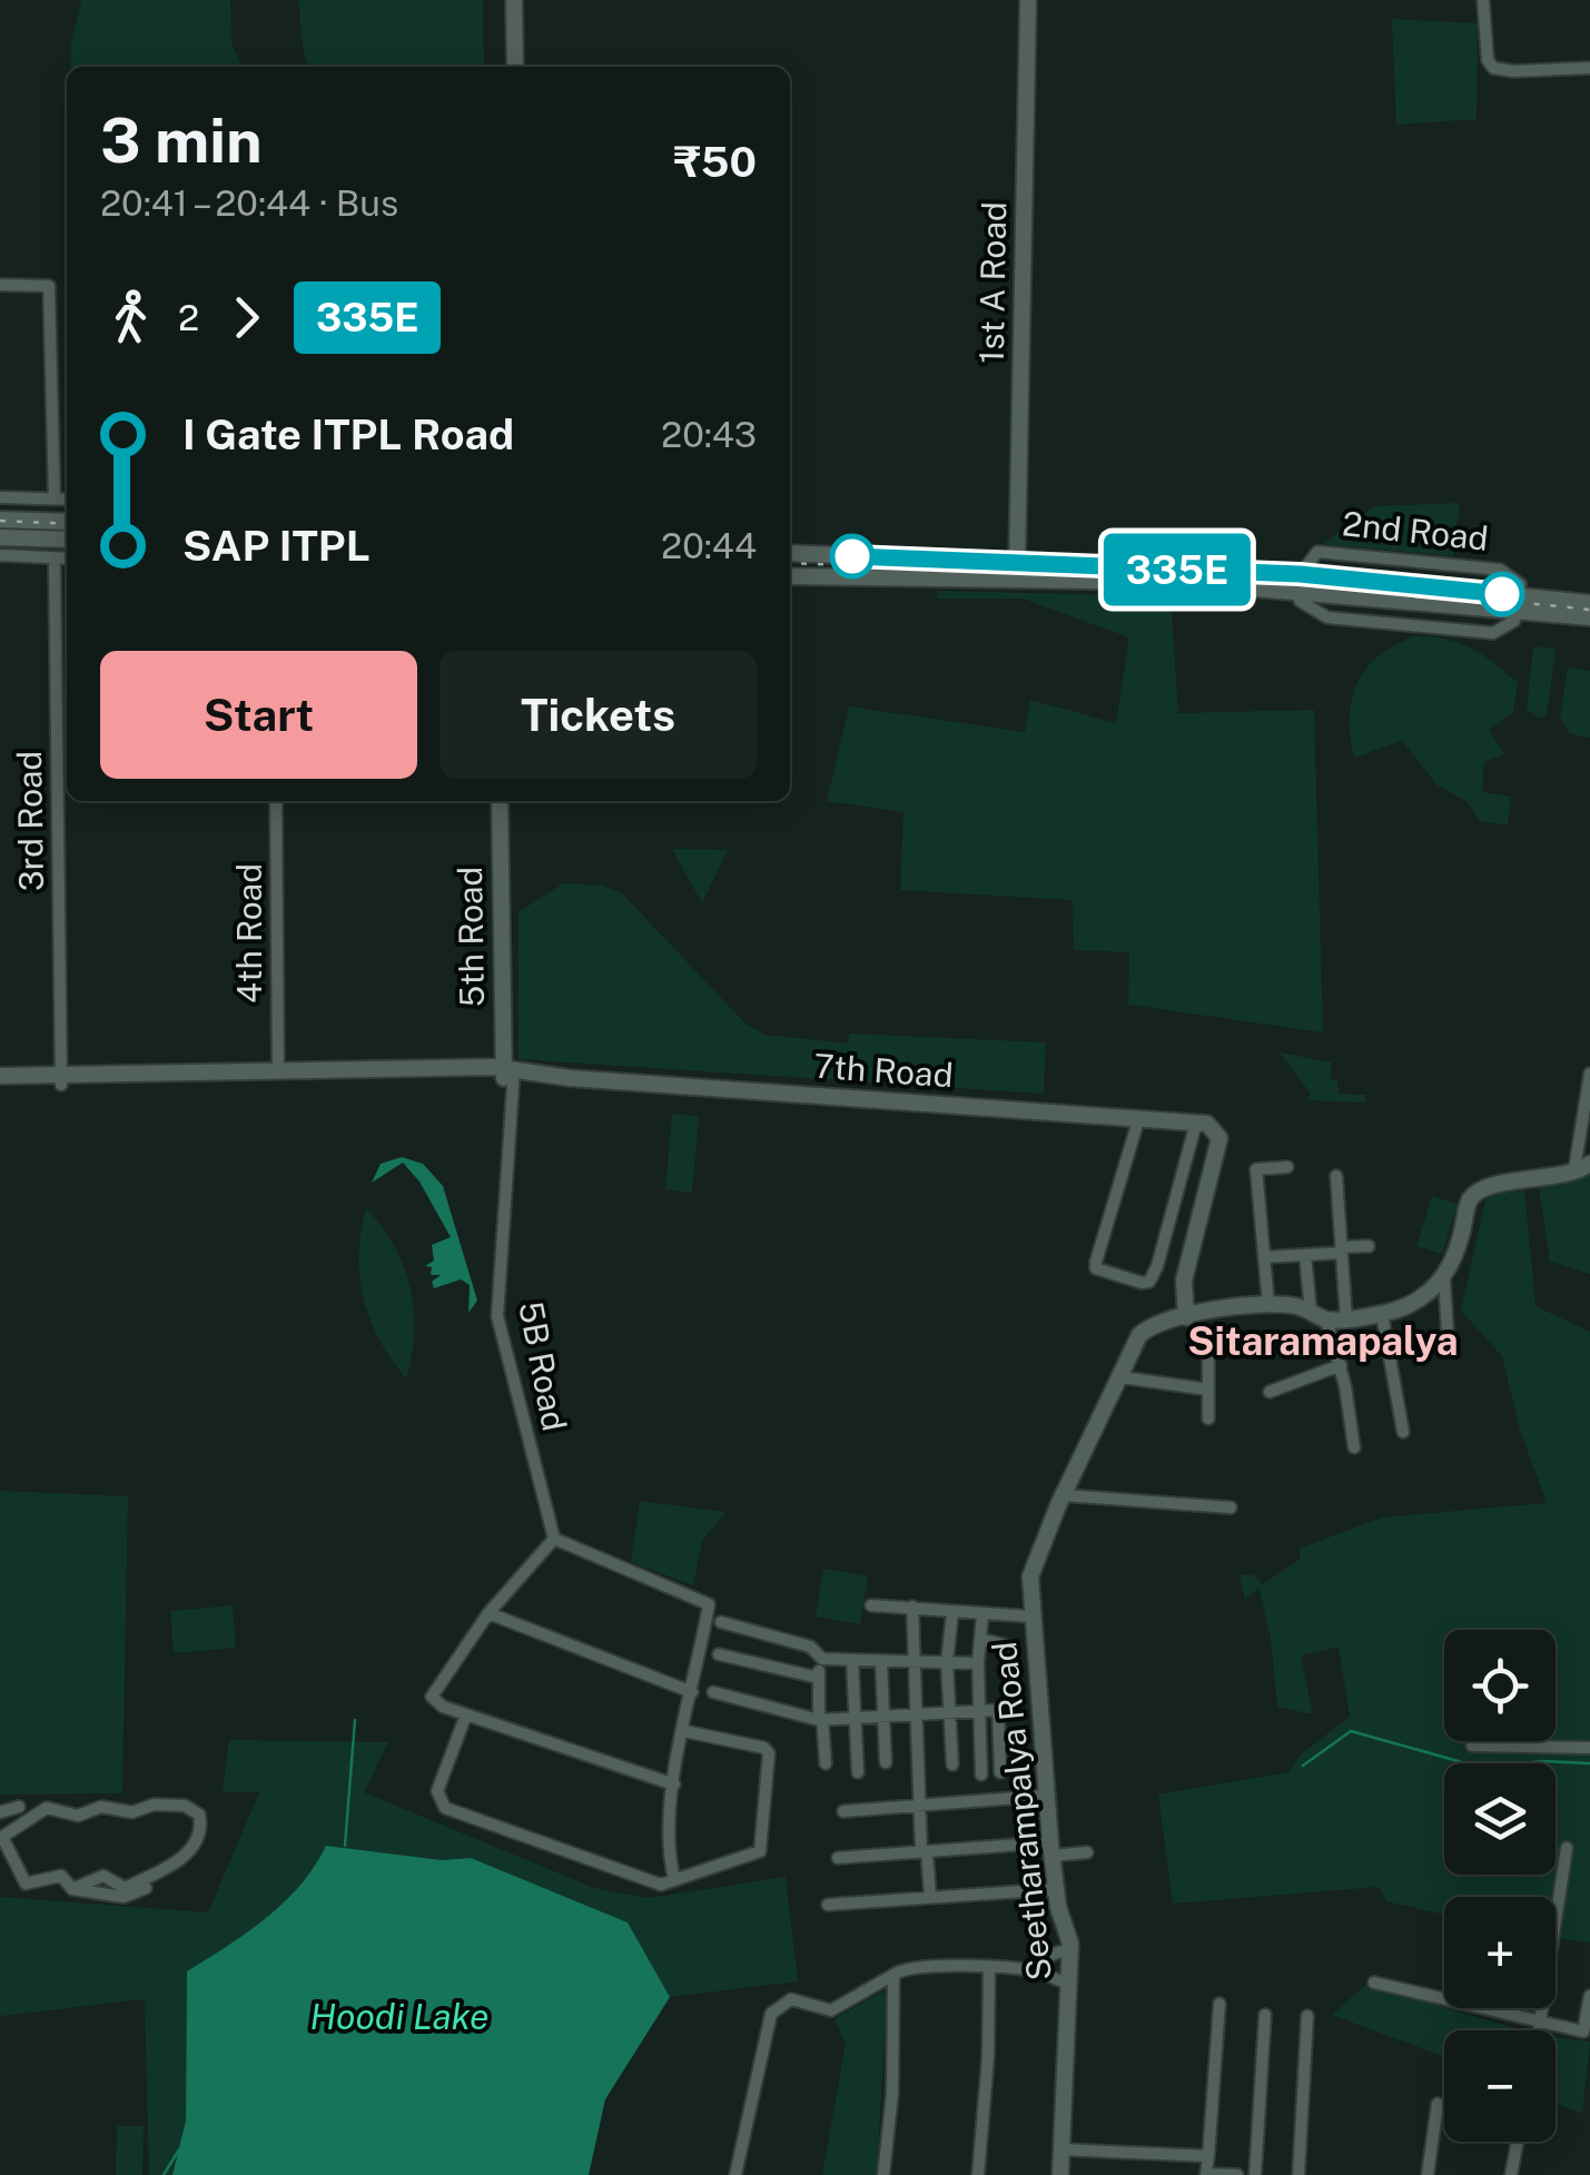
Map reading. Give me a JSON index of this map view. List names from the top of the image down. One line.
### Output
{"streets":{"street":["1st A Road","2nd Road","3rd Road","4th Road","5th Road","7th Road","5B Road","Seetharampalya Road"]},"crossings":[["1st A Road","2nd Road"],["3rd Road","7th Road"],["4th Road","7th Road"],["5th Road","7th Road"],["5th Road","5B Road"],["7th Road","5B Road"]],"districts":["Sitaramapalya"],"water":["Hoodi Lake"],"lines":["bus line 335E"],"page":{"on_map":"335E","heading":["3 min","20:41 – 20:44 · Bus","₹50"],"legs":["2","335E"],"list":[{"name":"I Gate ITPL Road","value":"20:43"},{"name":"SAP ITPL","value":"20:44"}],"buttons":["Start","Tickets"],"map_buttons":["+","−"]}}
